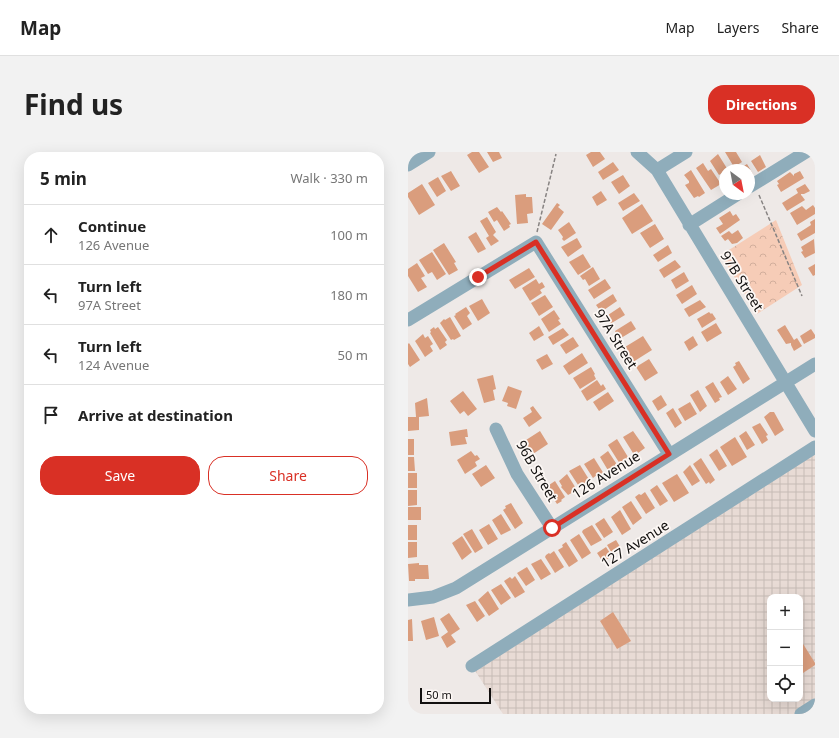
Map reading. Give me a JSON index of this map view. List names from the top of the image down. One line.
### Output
{"streets":{"street":["97B Street","97A Street","96B Street","126 Avenue","127 Avenue"]},"crossings":[["97B Street","126 Avenue"],["97A Street","126 Avenue"],["96B Street","126 Avenue"]],"scale_bar":"50 m","north":"bottom right","page":{"header":"Map","nav":["Map","Layers","Share"],"title":"Find us","buttons":["Directions",["Save","Share"]],"heading":["5 min","Walk · 330 m"],"list":[["Continue","126 Avenue","100 m"],["Turn left","97A Street","180 m"],["Turn left","124 Avenue","50 m"],"Arrive at destination"],"map_buttons":["+","−"],"scale":"50 m"}}
